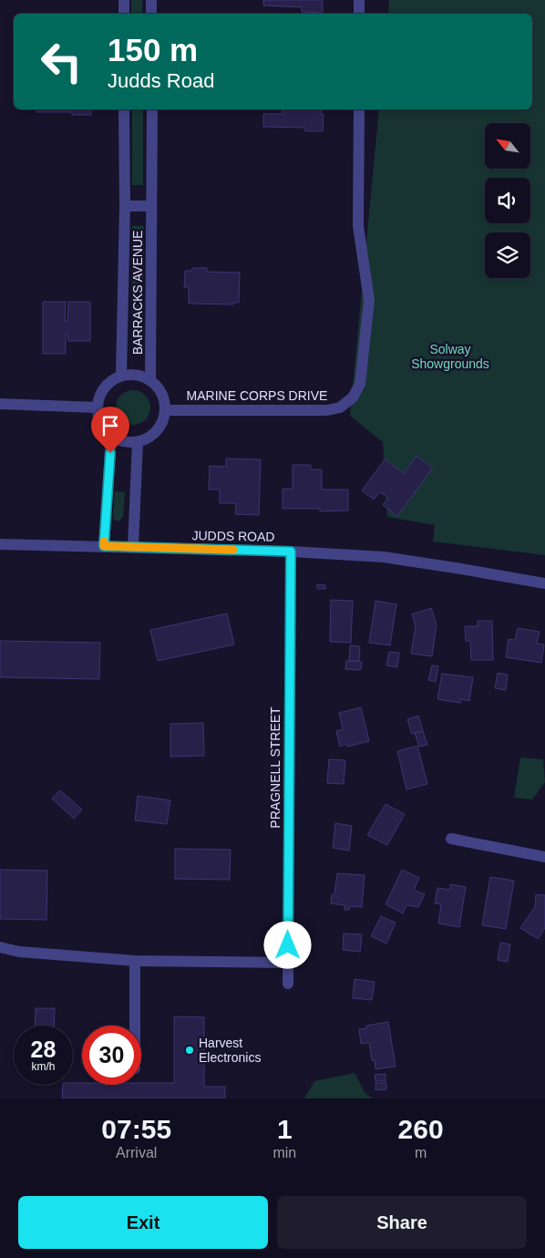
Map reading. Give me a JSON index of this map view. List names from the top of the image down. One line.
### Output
{"streets":{"street":["BARRACKS AVENUE","MARINE CORPS DRIVE","JUDDS ROAD","PRAGNELL STREET"]},"crossings":[["BARRACKS AVENUE","MARINE CORPS DRIVE"],["JUDDS ROAD","PRAGNELL STREET"]],"parks":["Solway Showgrounds"],"places":["Harvest Electronics"],"north":"top left","page":{"turn":["150 m","Judds Road"],"speed":"28 km/h","limit":"30","eta":["07:55","Arrival","1","min","260","m"],"buttons":["Exit","Share"]}}
